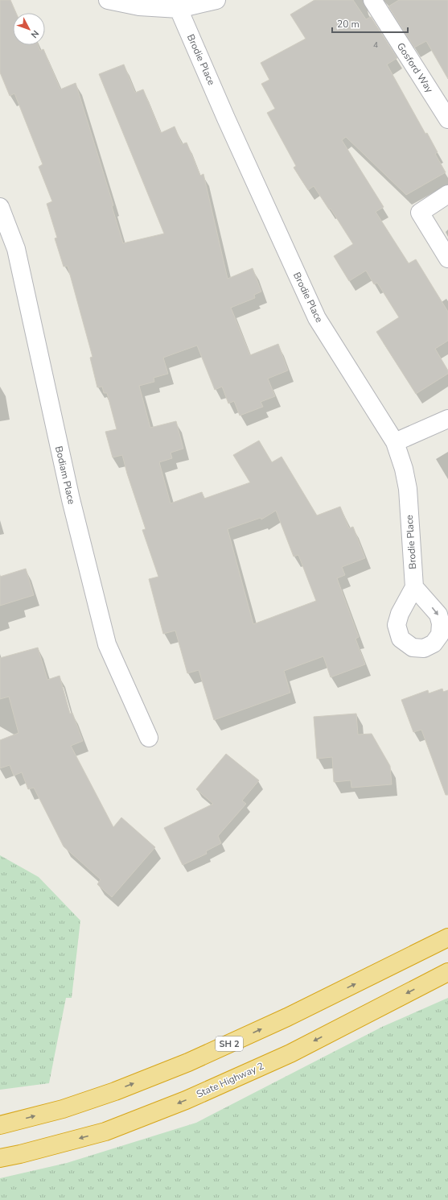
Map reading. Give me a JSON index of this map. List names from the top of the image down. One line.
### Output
{"streets":{"highway":["SH 2","State Highway 2"],"street":["Brodie Place","Gosford Way","Bodiam Place"]},"house_numbers":["4"],"scale_bar":"20 m","north":"bottom right"}
